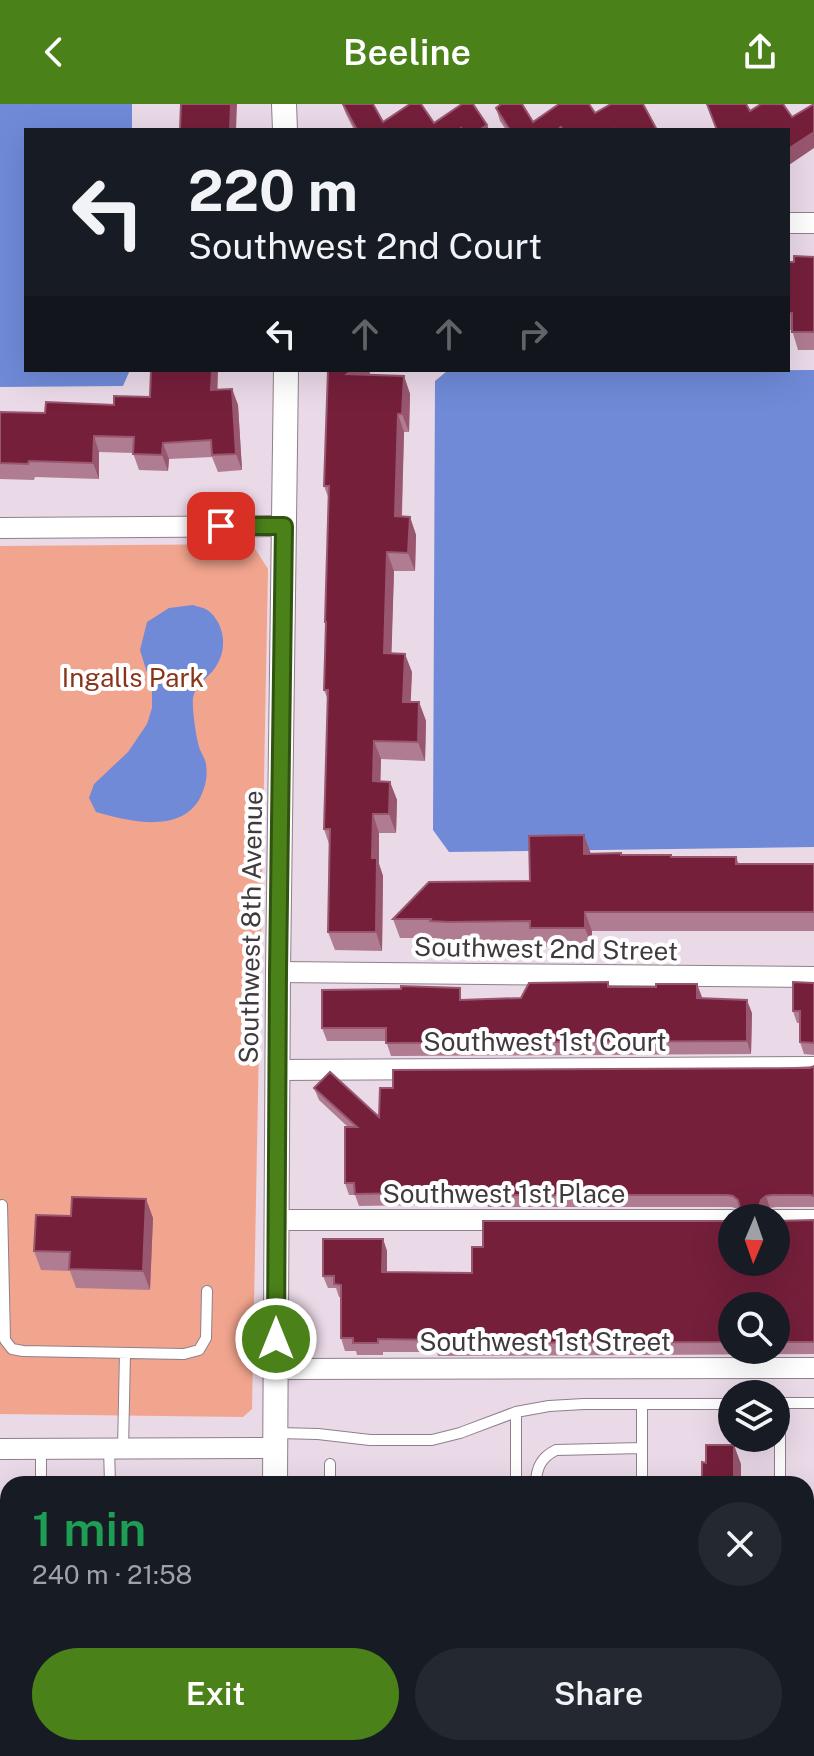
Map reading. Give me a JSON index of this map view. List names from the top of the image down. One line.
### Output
{"streets":{"street":["Southwest 8th Avenue","Southwest 2nd Street","Southwest 1st Court","Southwest 1st Place","Southwest 1st Street"]},"crossings":[["Southwest 8th Avenue","Southwest 2nd Street"],["Southwest 8th Avenue","Southwest 1st Court"],["Southwest 8th Avenue","Southwest 1st Place"],["Southwest 8th Avenue","Southwest 1st Street"]],"parks":["Ingalls Park"],"north":"bottom","page":{"header":"Beeline","turn":["220 m","Southwest 2nd Court"],"heading":["1 min","240 m · 21:58"],"buttons":["Exit","Share"]}}
